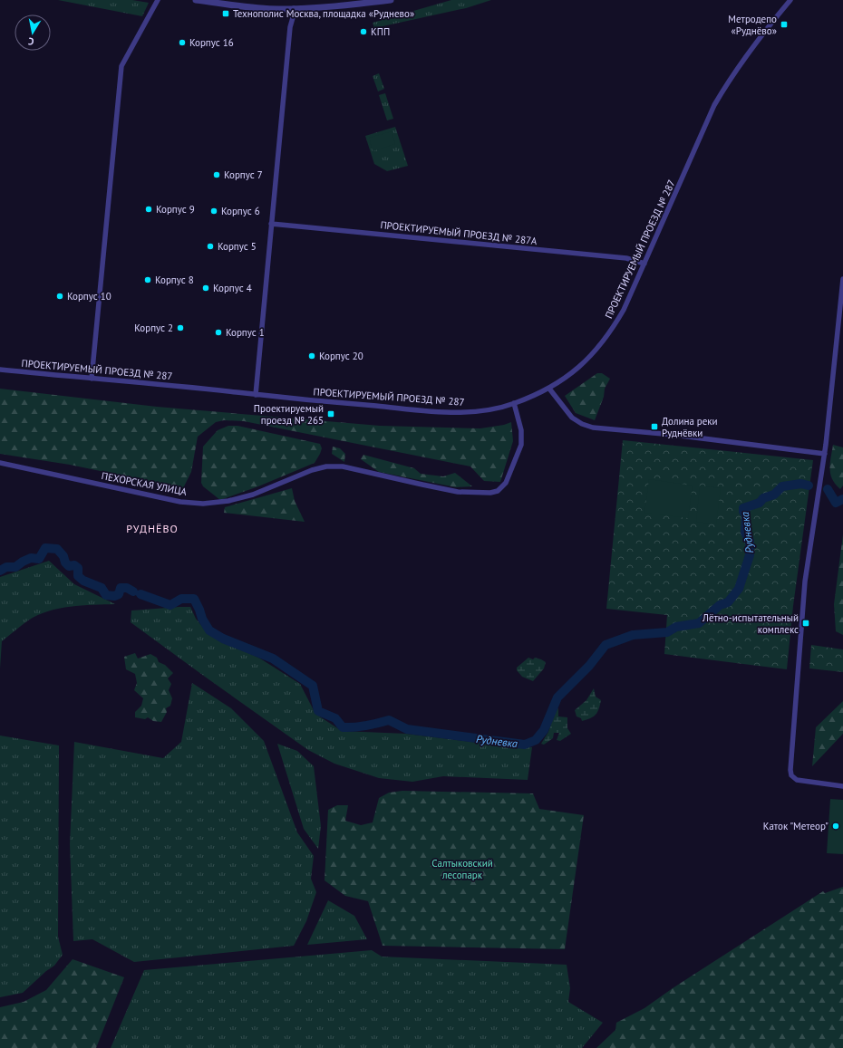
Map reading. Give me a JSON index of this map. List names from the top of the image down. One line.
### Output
{"streets":{"street":["ПРОЕКТИРУЕМЫЙ ПРОЕЗД № 287А","ПРОЕКТИРУЕМЫЙ ПРОЕЗД № 287","ПЕХОРСКАЯ УЛИЦА"]},"crossings":[["ПРОЕКТИРУЕМЫЙ ПРОЕЗД № 287А","ПРОЕКТИРУЕМЫЙ ПРОЕЗД № 287"],["ПРОЕКТИРУЕМЫЙ ПРОЕЗД № 287","ПЕХОРСКАЯ УЛИЦА"]],"districts":["РУДНЁВО"],"water":["Рудневка"],"parks":["Салтыковский лесопарк"],"places":{"transit":["Технополис Москва, площадка «Руднево»","Метродепо «Руднёво»","Проектируемый проезд № 265","Долина реки Руднёвки","Лётно-испытательный комплекс"],"other":["КПП","Корпус 16","Корпус 7","Корпус 9","Корпус 6","Корпус 5","Корпус 8","Корпус 4","Корпус 10","Корпус 2","Корпус 1","Корпус 20","Каток \"Метеор\""]},"north":"bottom"}
